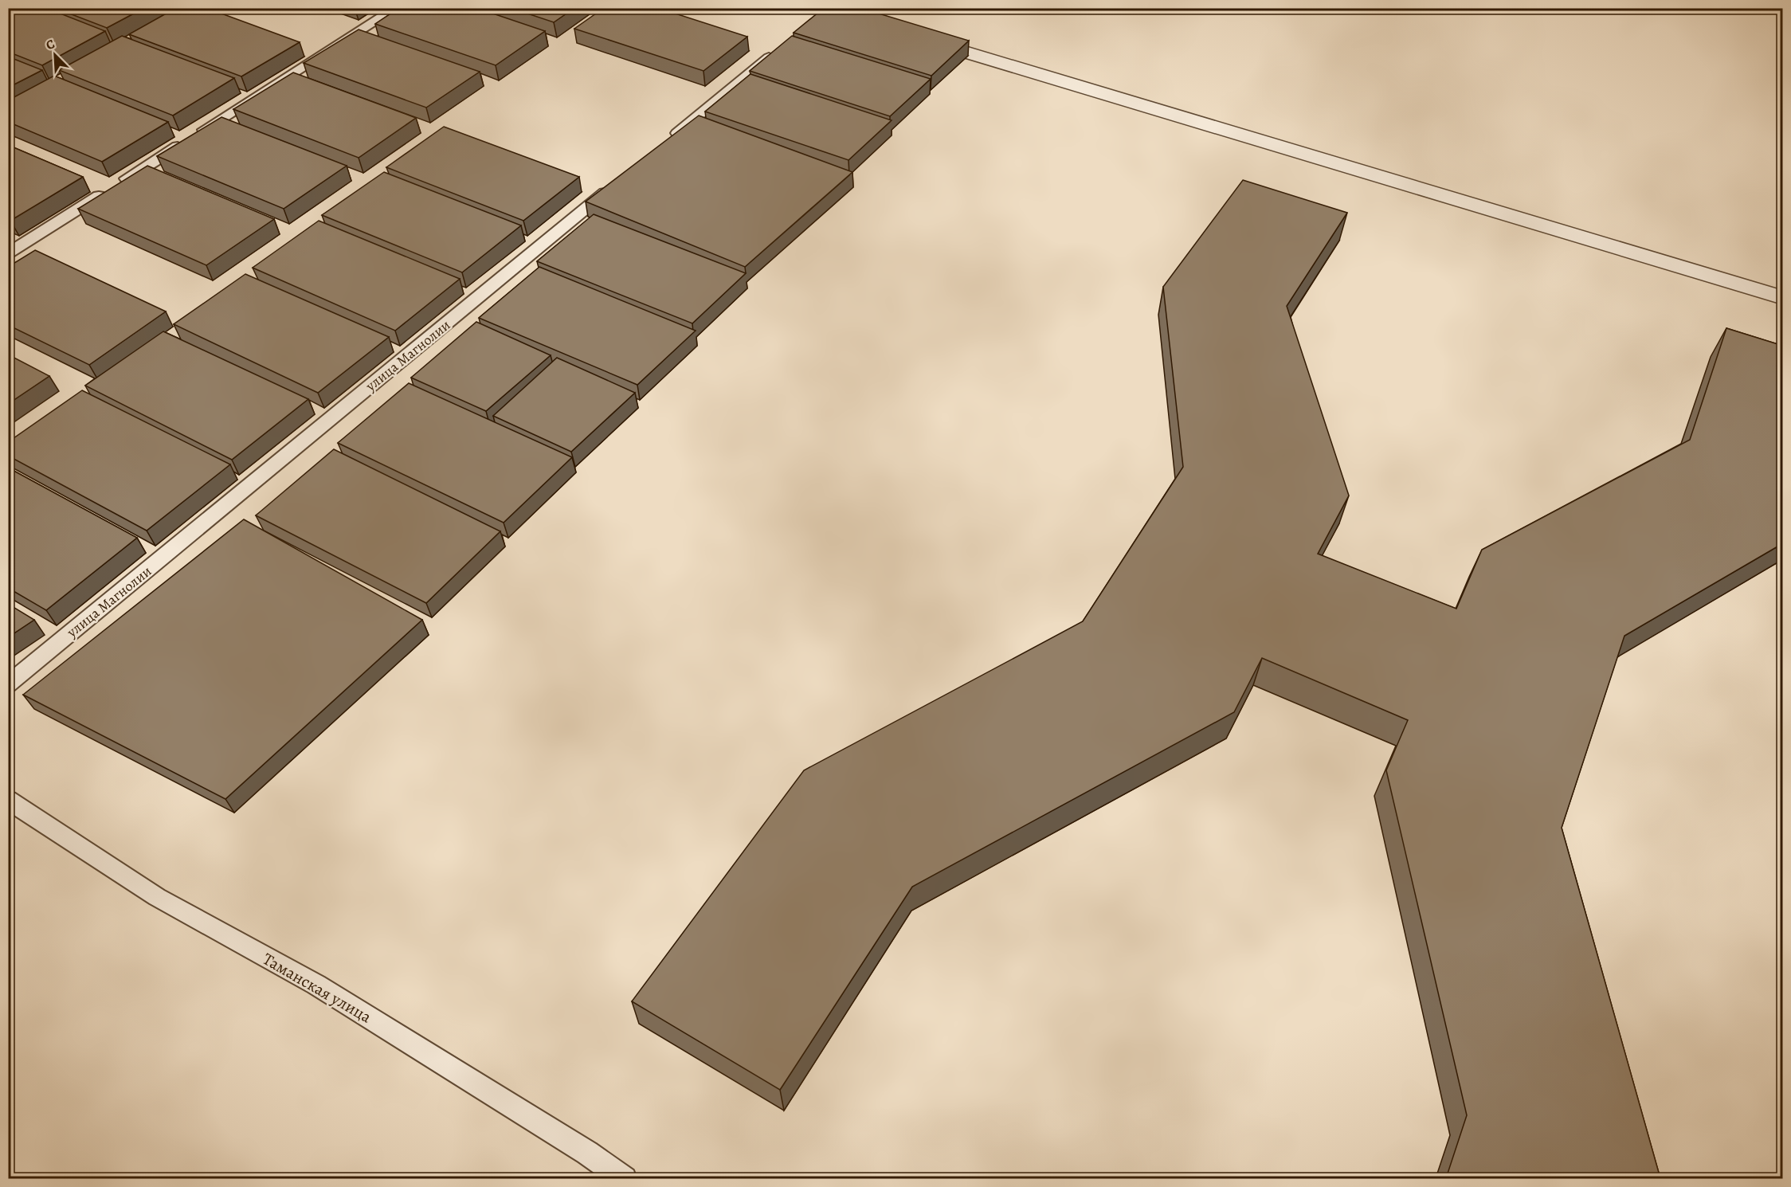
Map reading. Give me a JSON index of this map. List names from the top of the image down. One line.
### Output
{"streets":{"lane":["улица Магнолии","Таманская улица"]},"north":"top left"}
